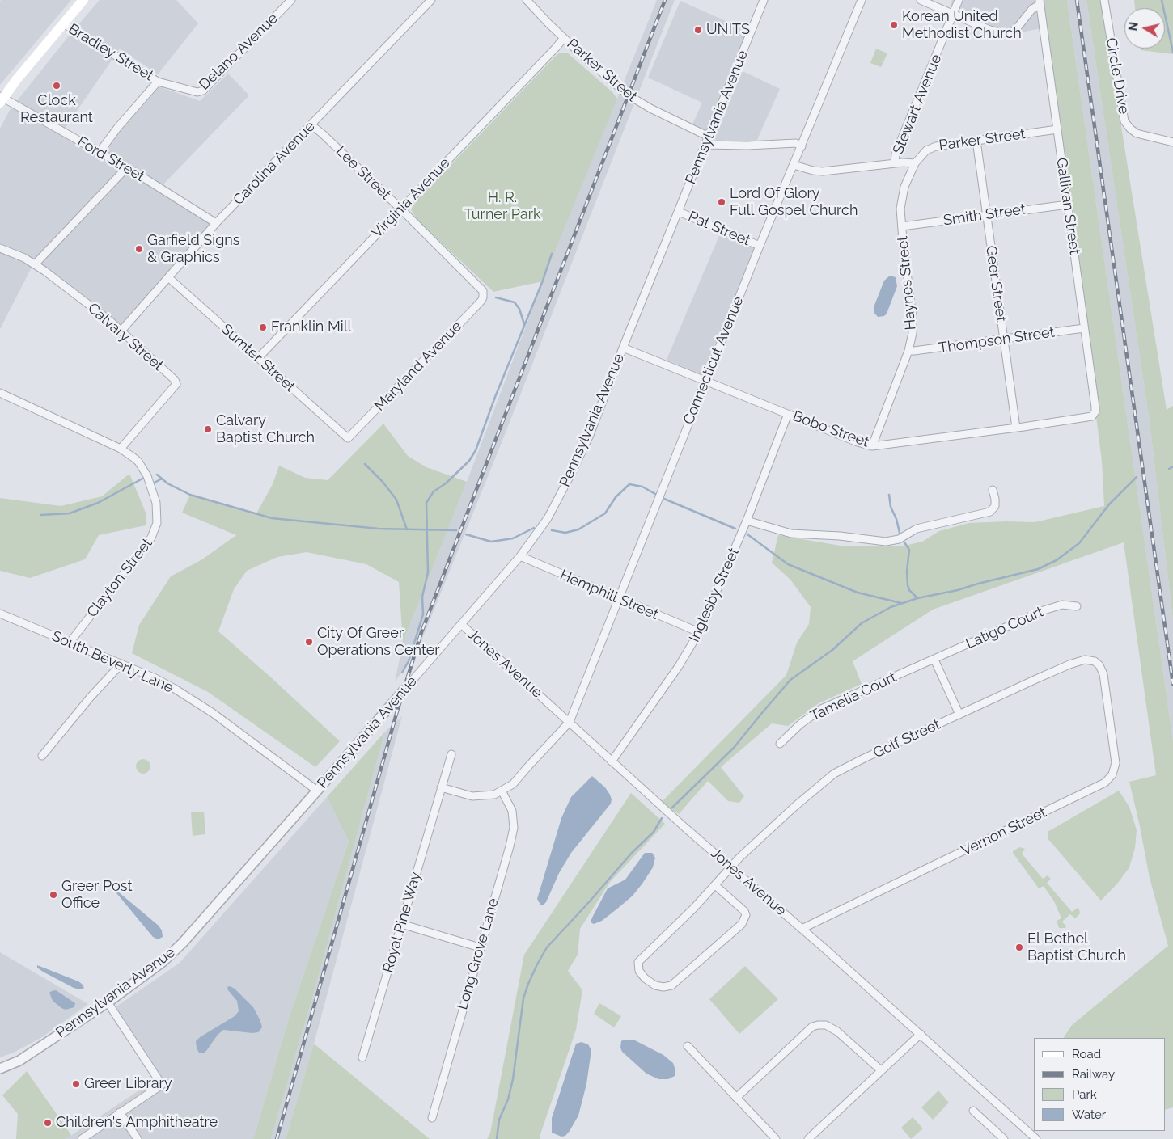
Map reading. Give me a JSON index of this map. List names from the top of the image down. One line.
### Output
{"streets":{"street":["Delano Avenue","Bradley Street","Parker Street","Circle Drive","Stewart Avenue","Pennsylvania Avenue","Ford Street","Carolina Avenue","Lee Street","Virginia Avenue","Gallivan Street","Smith Street","Pat Street","Haynes Street","Geer Street","Calvary Street","Thompson Street","Sumter Street","Connecticut Avenue","Maryland Avenue","Bobo Street","Clayton Street","Hemphill Street","Inglesby Street","Latigo Court","South Beverly Lane","Jones Avenue","Tamelia Court","Golf Street","Vernon Street","Royal Pine Way","Long Grove Lane"]},"crossings":[["Delano Avenue","Bradley Street"],["Parker Street","Pennsylvania Avenue"],["Parker Street","Virginia Avenue"],["Parker Street","Gallivan Street"],["Parker Street","Haynes Street"],["Parker Street","Geer Street"],["Pennsylvania Avenue","Pat Street"],["Pennsylvania Avenue","Bobo Street"],["Pennsylvania Avenue","Hemphill Street"],["Pennsylvania Avenue","South Beverly Lane"],["Pennsylvania Avenue","Jones Avenue"],["Ford Street","Carolina Avenue"],["Carolina Avenue","Lee Street"],["Carolina Avenue","Calvary Street"],["Carolina Avenue","Sumter Street"],["Lee Street","Virginia Avenue"],["Lee Street","Maryland Avenue"],["Virginia Avenue","Sumter Street"],["Gallivan Street","Smith Street"],["Gallivan Street","Thompson Street"],["Gallivan Street","Bobo Street"],["Smith Street","Haynes Street"],["Smith Street","Geer Street"],["Pat Street","Connecticut Avenue"],["Haynes Street","Thompson Street"],["Haynes Street","Bobo Street"],["Geer Street","Thompson Street"],["Geer Street","Bobo Street"],["Calvary Street","Clayton Street"],["Sumter Street","Maryland Avenue"],["Connecticut Avenue","Bobo Street"],["Connecticut Avenue","Hemphill Street"],["Connecticut Avenue","Jones Avenue"],["Bobo Street","Inglesby Street"],["Clayton Street","South Beverly Lane"],["Hemphill Street","Inglesby Street"],["Inglesby Street","Jones Avenue"],["Latigo Court","Tamelia Court"],["Jones Avenue","Golf Street"],["Jones Avenue","Vernon Street"],["Golf Street","Vernon Street"]],"parks":["H. R. Turner Park"],"places":["Korean United Methodist Church","UNITS","Clock Restaurant","Lord Of Glory Full Gospel Church","Garfield Signs & Graphics","Franklin Mill","Calvary Baptist Church","City Of Greer Operations Center","Greer Post Office","El Bethel Baptist Church","Greer Library","Children's Amphitheatre"],"legend":["Road","Railway","Park","Water"],"north":"left"}
